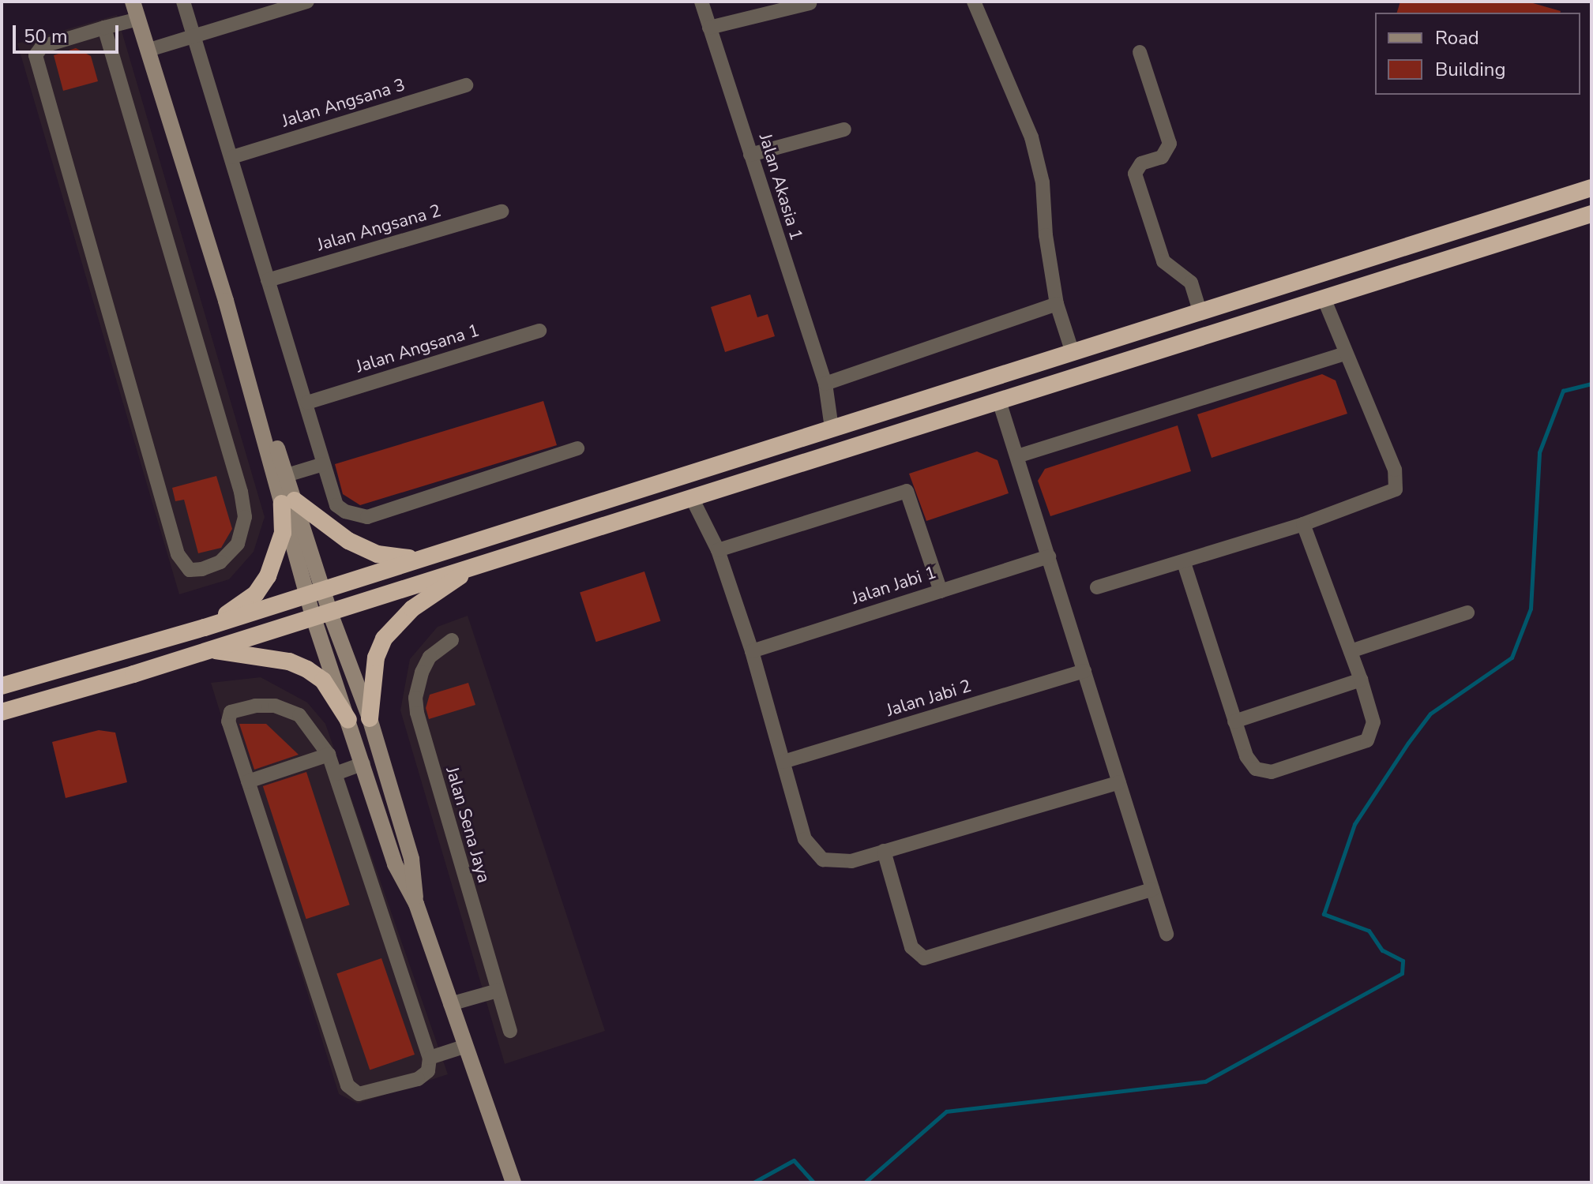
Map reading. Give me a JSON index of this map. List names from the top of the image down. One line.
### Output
{"streets":{"street":["Jalan Angsana 3","Jalan Akasia 1","Jalan Angsana 2","Jalan Angsana 1","Jalan Jabi 1","Jalan Jabi 2","Jalan Sena Jaya"]},"legend":["Road","Building"],"scale_bar":"50 m"}
